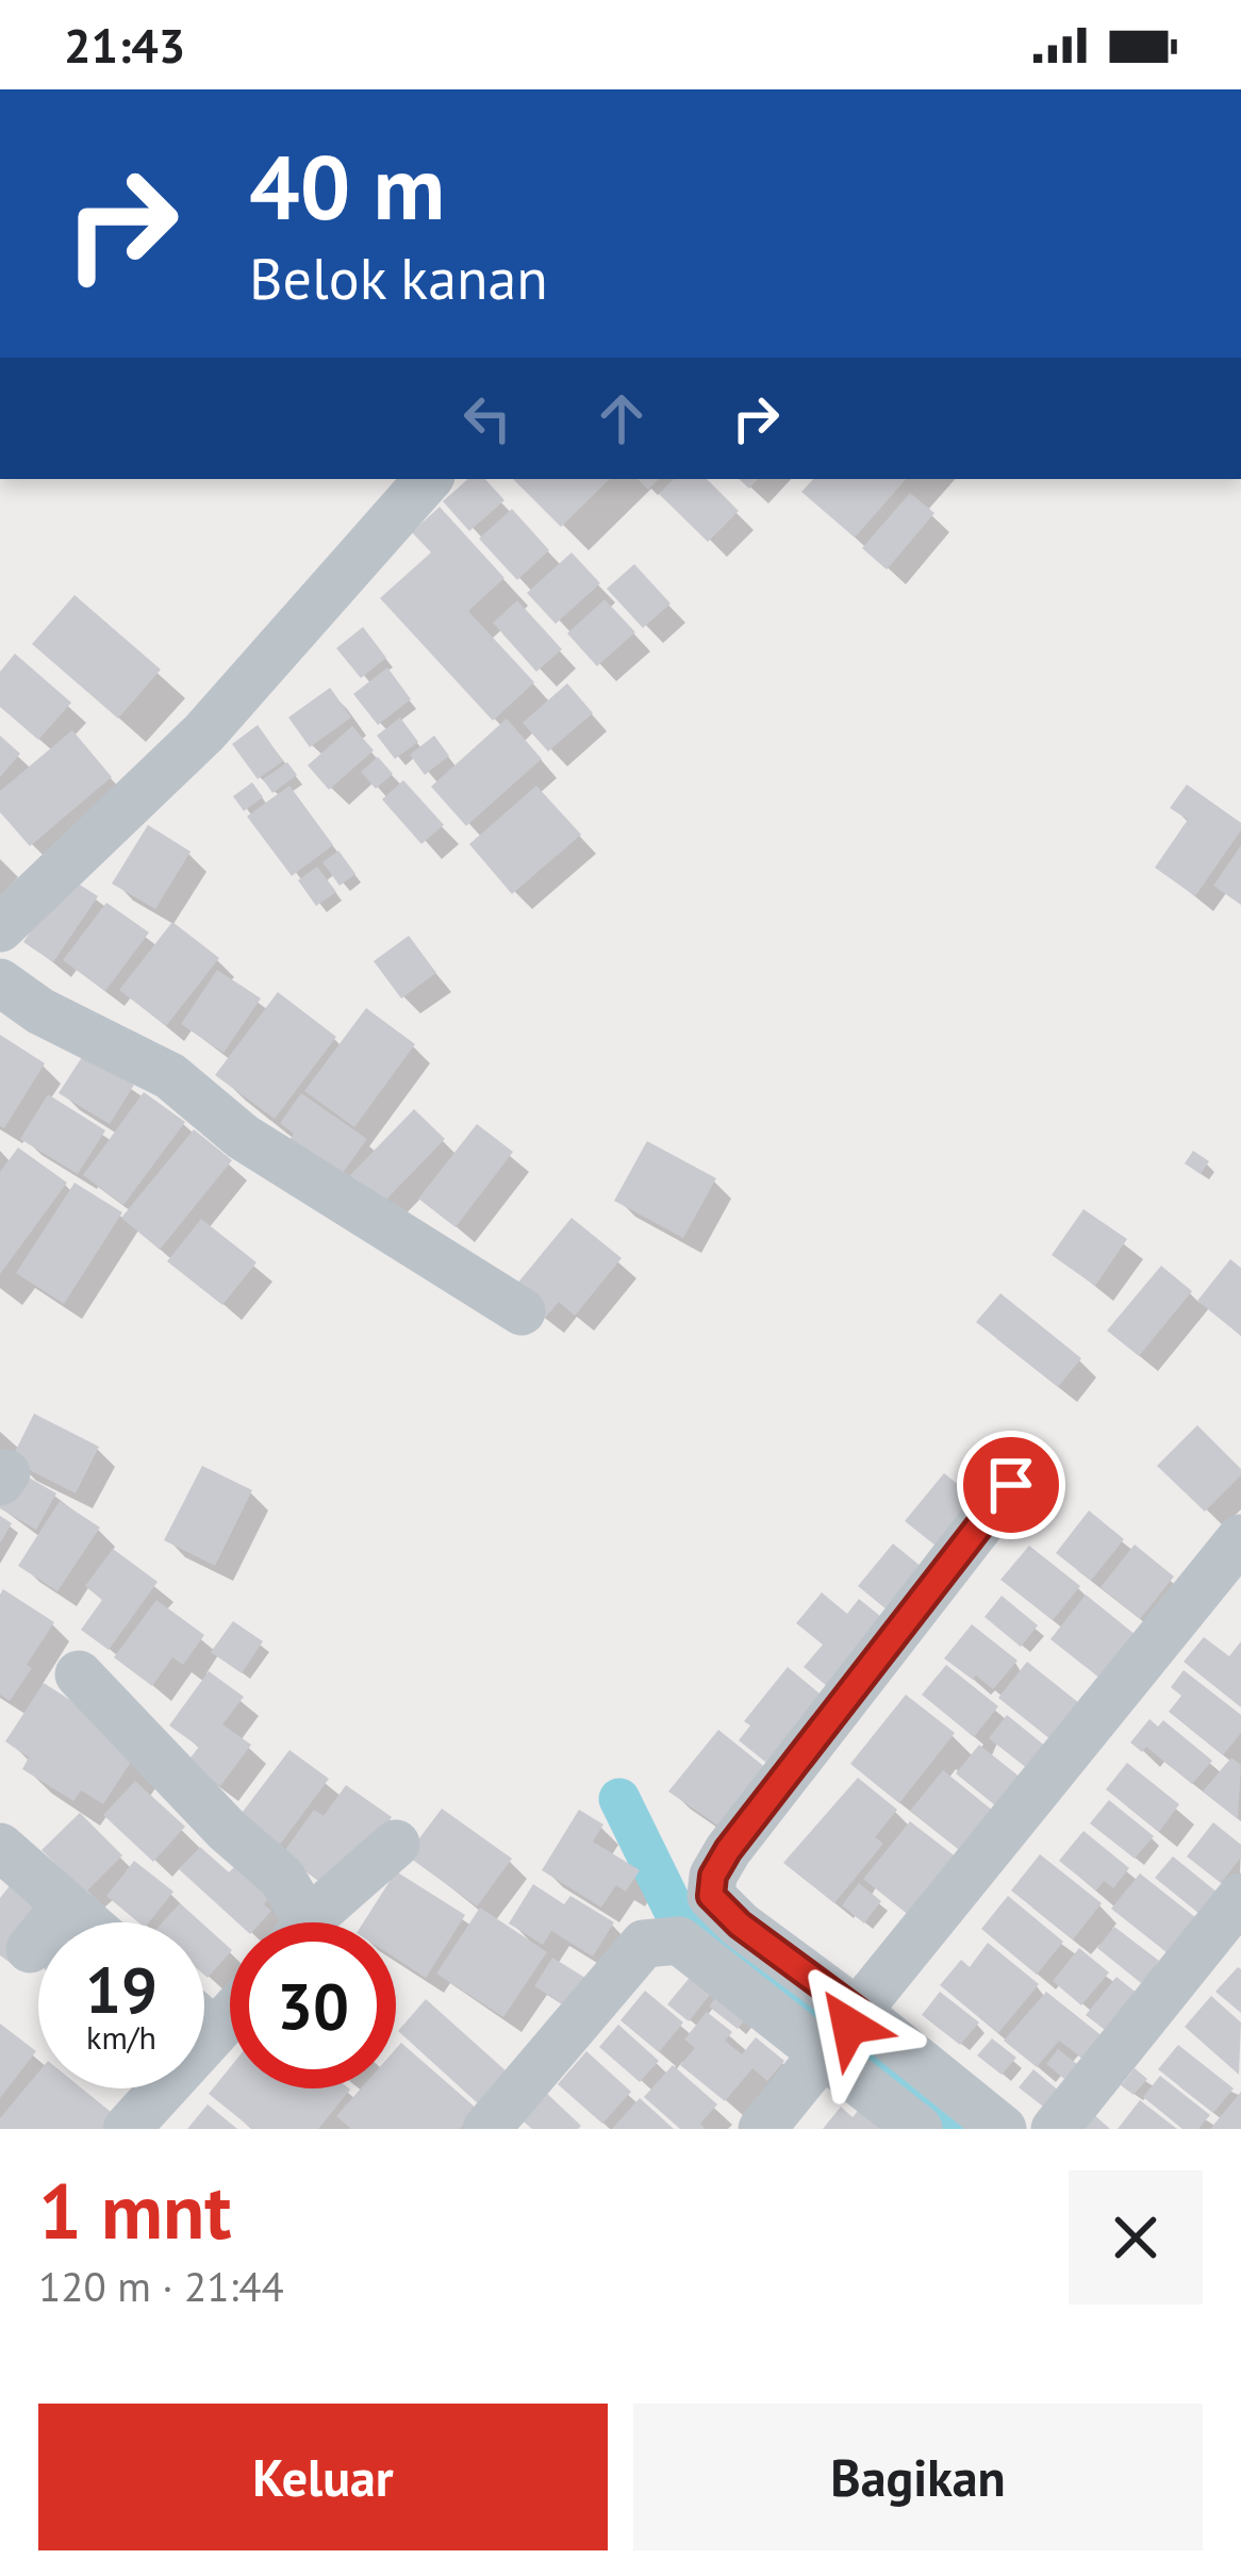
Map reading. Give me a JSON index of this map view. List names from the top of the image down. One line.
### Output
{"page":{"status":"21:43","turn":["40 m","Belok kanan"],"speed":"19 km/h","limit":"30","heading":["1 mnt","120 m · 21:44"],"buttons":["Keluar","Bagikan"]}}
